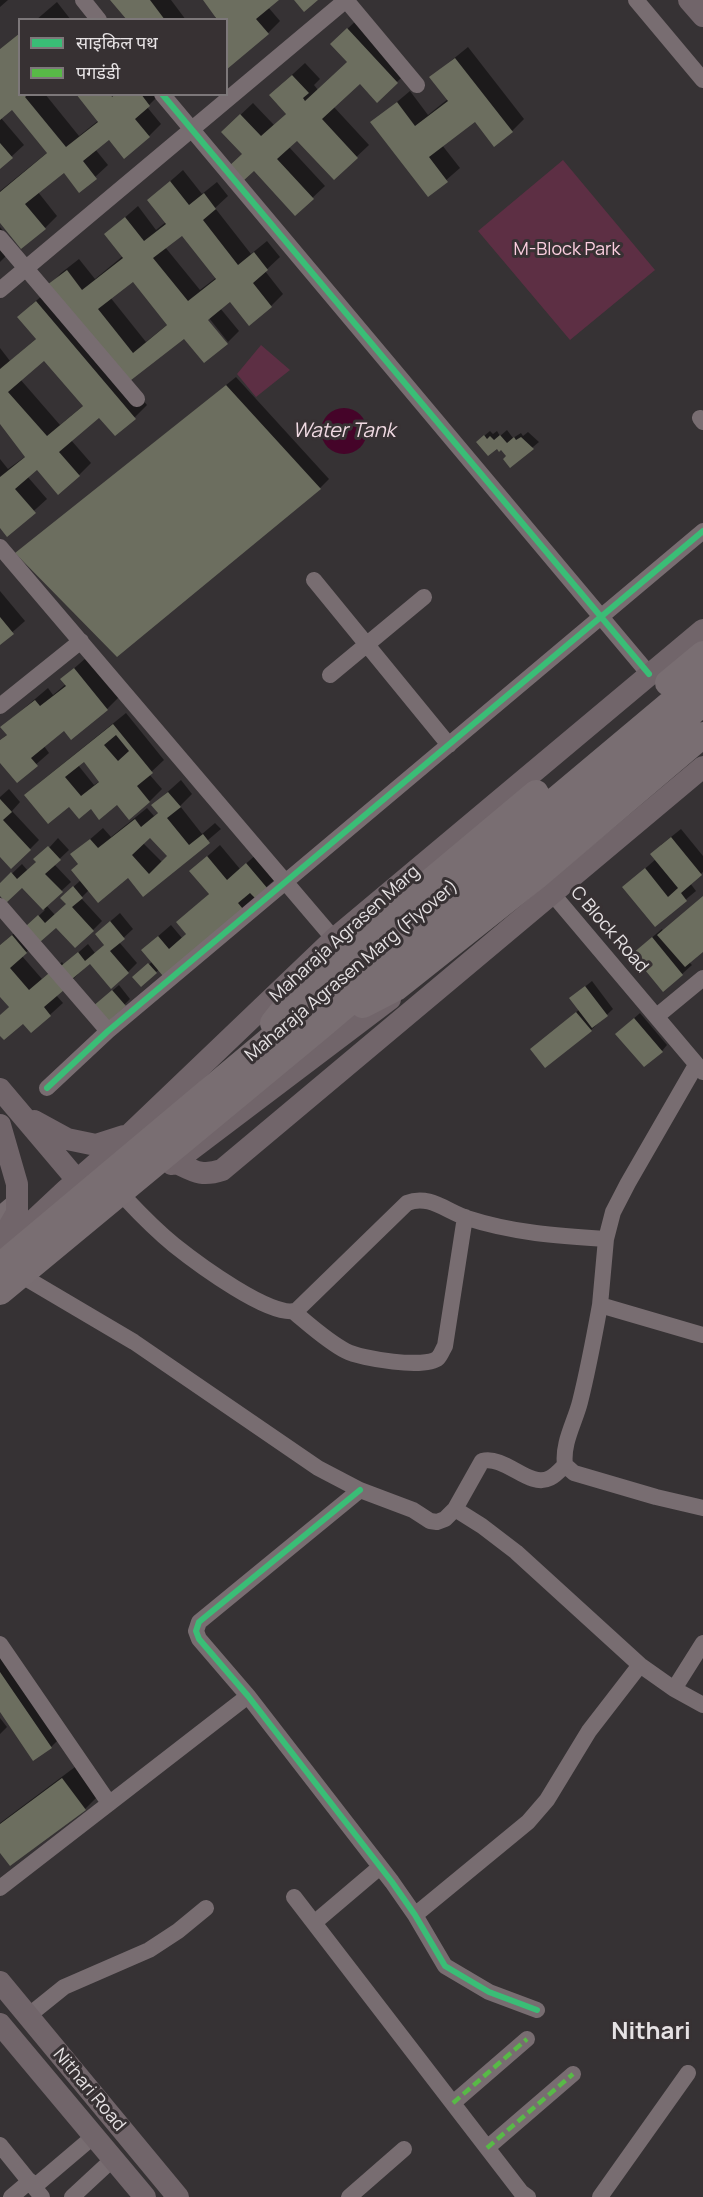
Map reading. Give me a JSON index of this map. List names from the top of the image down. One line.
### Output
{"streets":{"main road":["Maharaja Agrasen Marg","Maharaja Agrasen Marg (Flyover)","Nithari Road"],"street":["C Block Road"]},"crossings":[["C Block Road","Maharaja Agrasen Marg"]],"districts":["Nithari"],"water":["Water Tank"],"parks":["M-Block Park"],"legend":["साइकिल पथ","पगडंडी"]}
